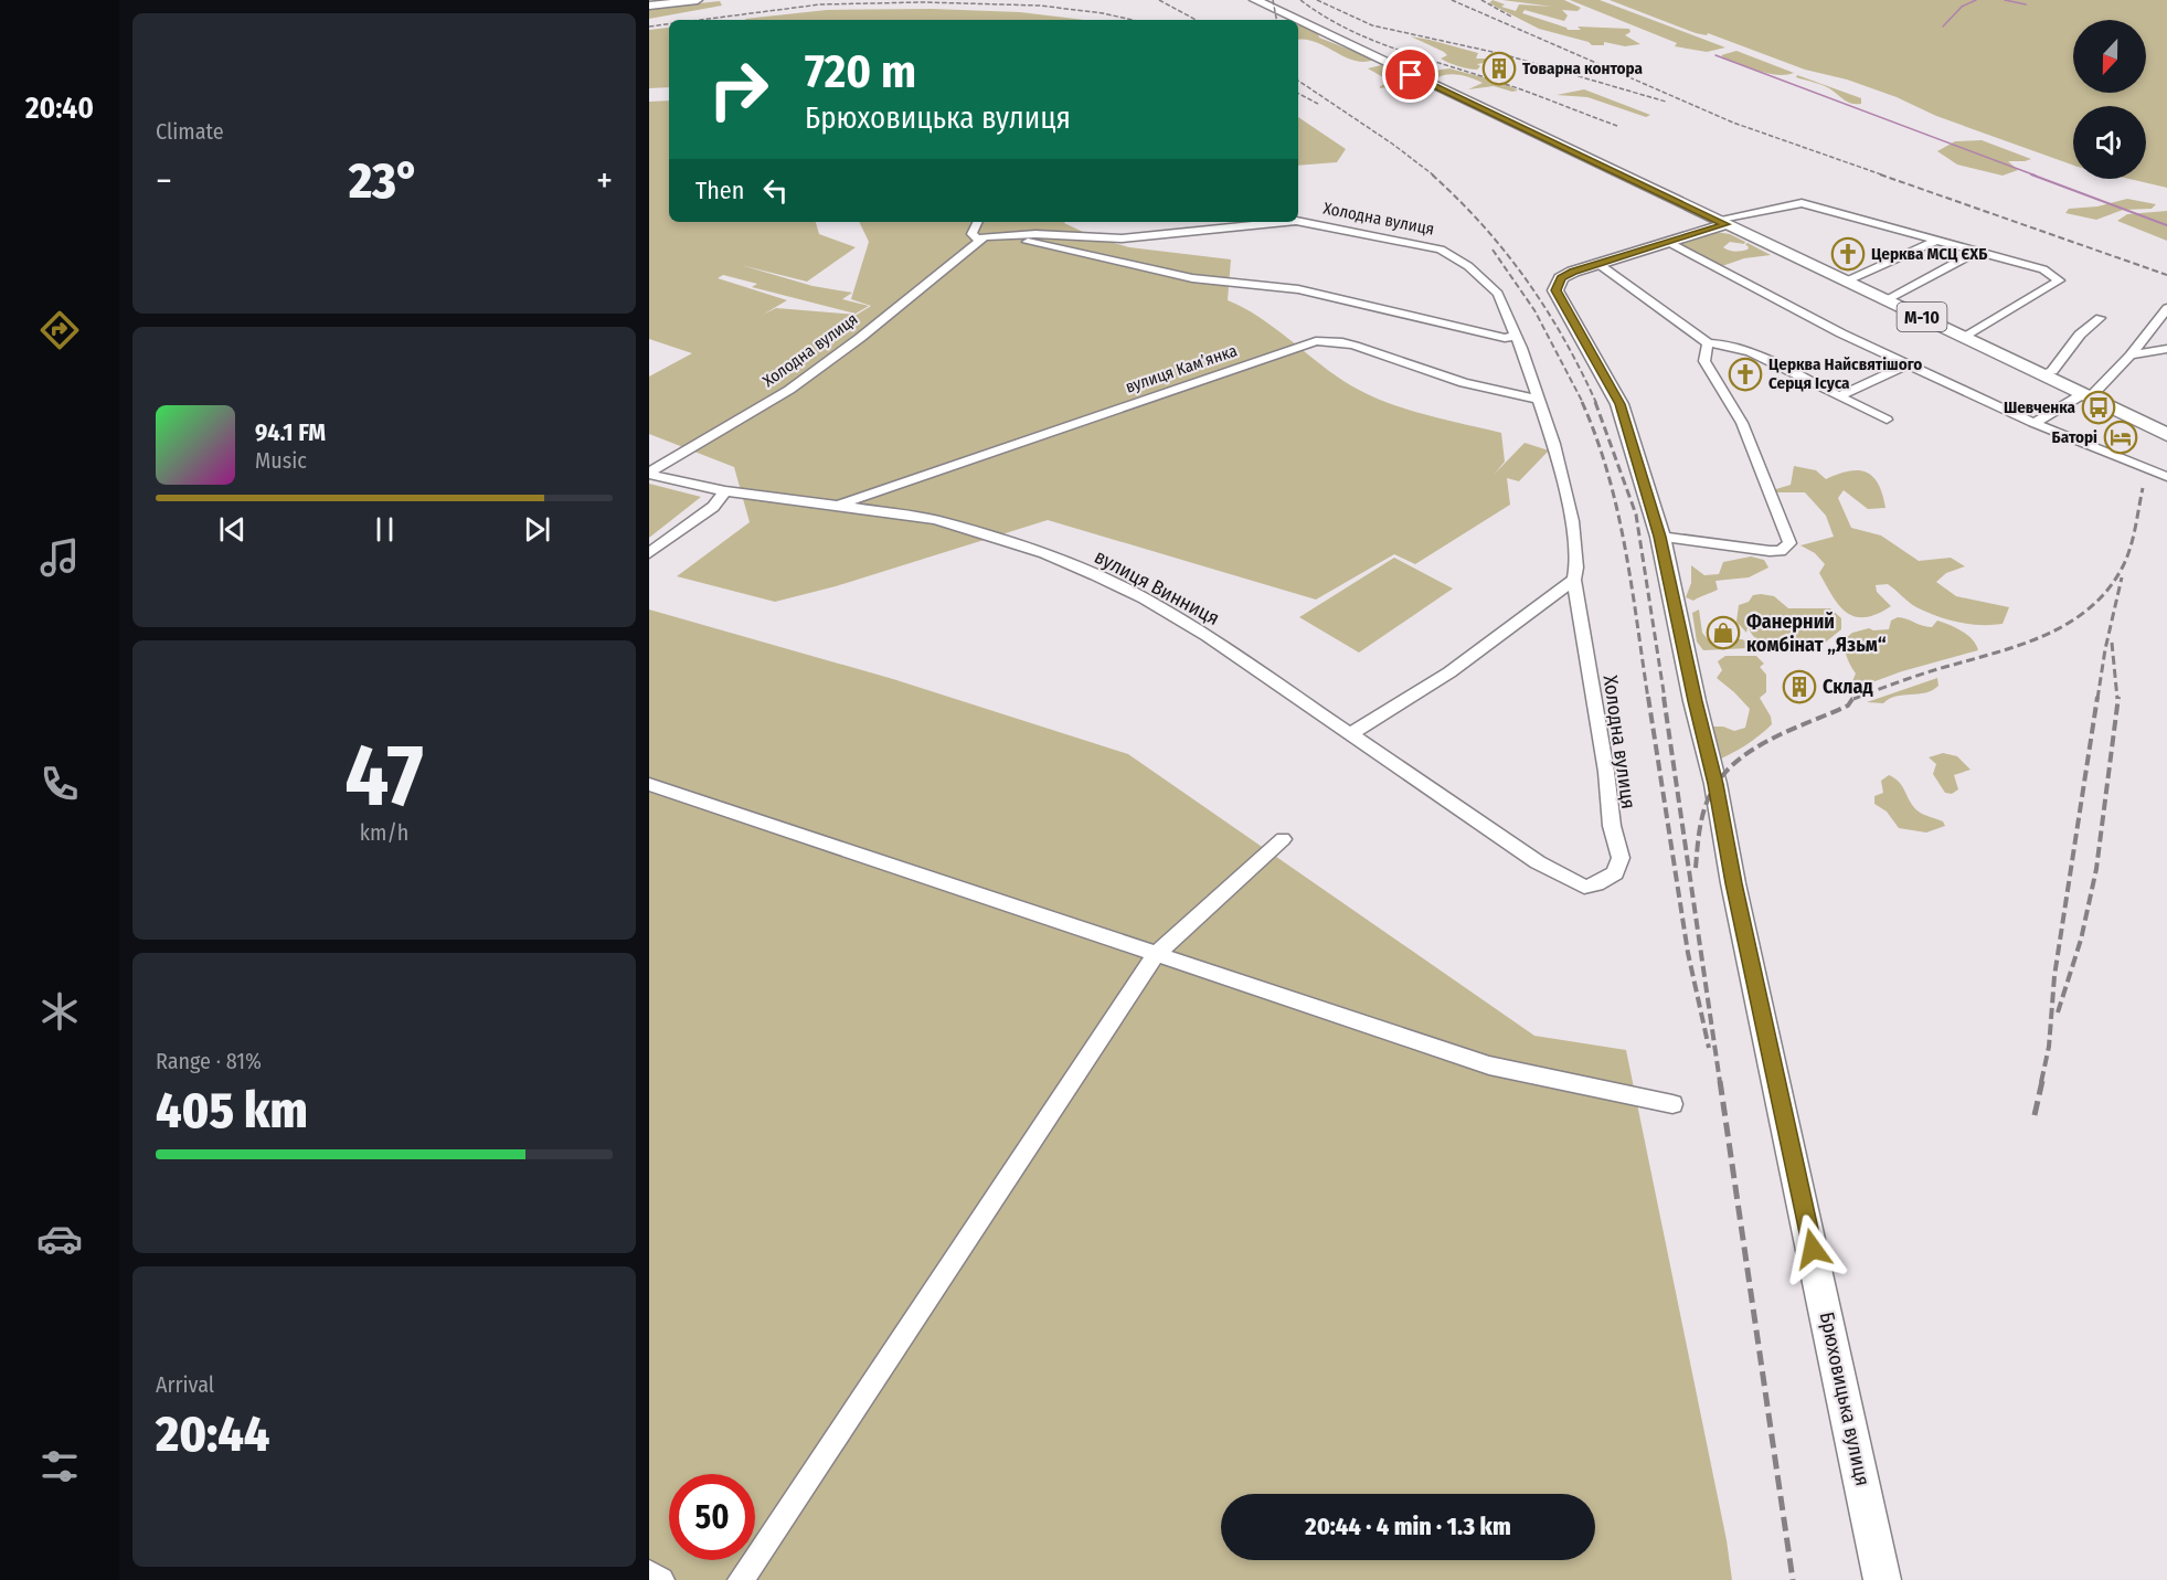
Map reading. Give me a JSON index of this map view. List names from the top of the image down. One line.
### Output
{"streets":{"main road":["М-10","Брюховицька вулиця"],"street":["Холодна вулиця","вулиця Камʼянка","вулиця Винниця"]},"crossings":[["Холодна вулиця","вулиця Камʼянка"],["Холодна вулиця","вулиця Винниця"],["М-10","Брюховицька вулиця"],["вулиця Камʼянка","вулиця Винниця"]],"places":{"building":["Товарна контора","Склад"],"church":["Церква МСЦ ЄХБ","Церква Найсвятішого Серця Ісуса"],"bus stop":["Шевченка"],"hotel":["Баторі"],"shop":["Фанерний комбінат „Язьм“"]},"north":"bottom","page":{"tabs":"20:40","tile":["Climate",["47","km/h"],["Range · 81%","405 km"],["Arrival","20:44"]],"turn":["720 m","Брюховицька вулиця"],"heat":["−","23°","+"],"then":"Then","song":["94.1 FM","Music"],"limit":"50","trip":"20:44 · 4 min · 1.3 km"}}
